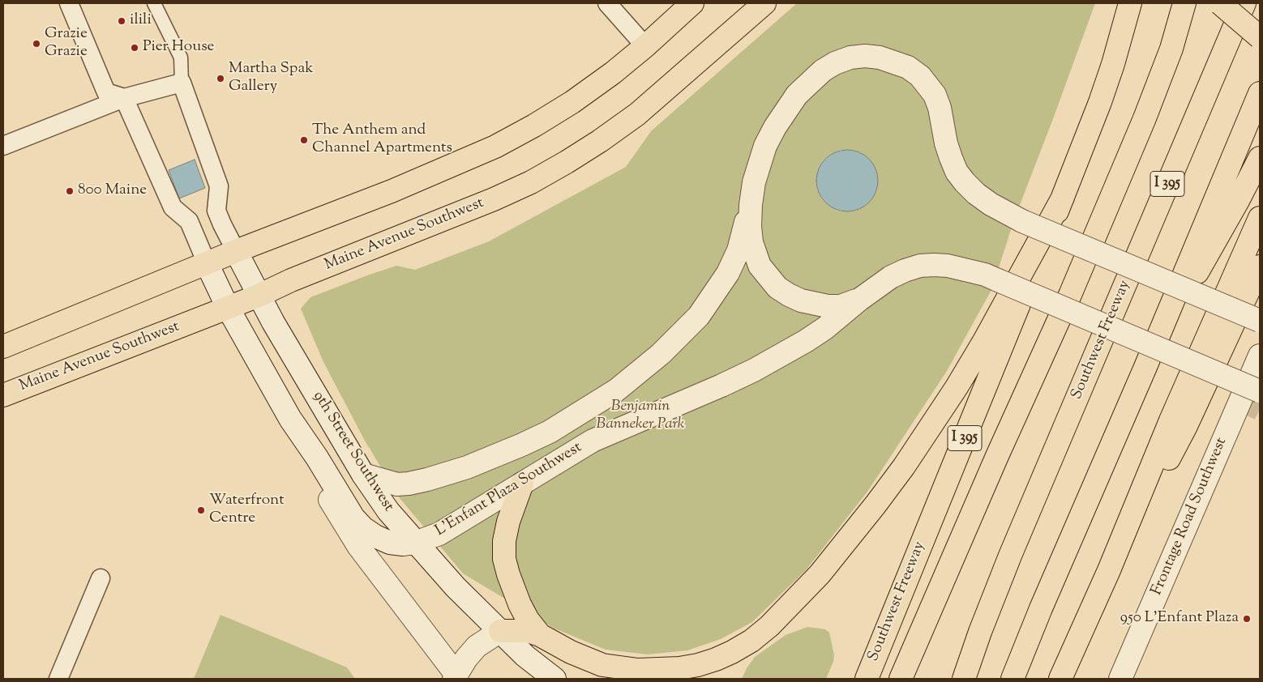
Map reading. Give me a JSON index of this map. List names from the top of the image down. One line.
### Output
{"streets":{"main road":["I 395","Maine Avenue Southwest","Southwest Freeway"],"street":["9th Street Southwest","L'Enfant Plaza Southwest","Frontage Road Southwest"]},"crossings":[["Maine Avenue Southwest","9th Street Southwest"],["9th Street Southwest","L'Enfant Plaza Southwest"]],"parks":["Benjamin Banneker Park"],"places":["ilili","Grazie Grazie","Pier House","Martha Spak Gallery","The Anthem and Channel Apartments","800 Maine","Waterfront Centre","950 L'Enfant Plaza"]}
